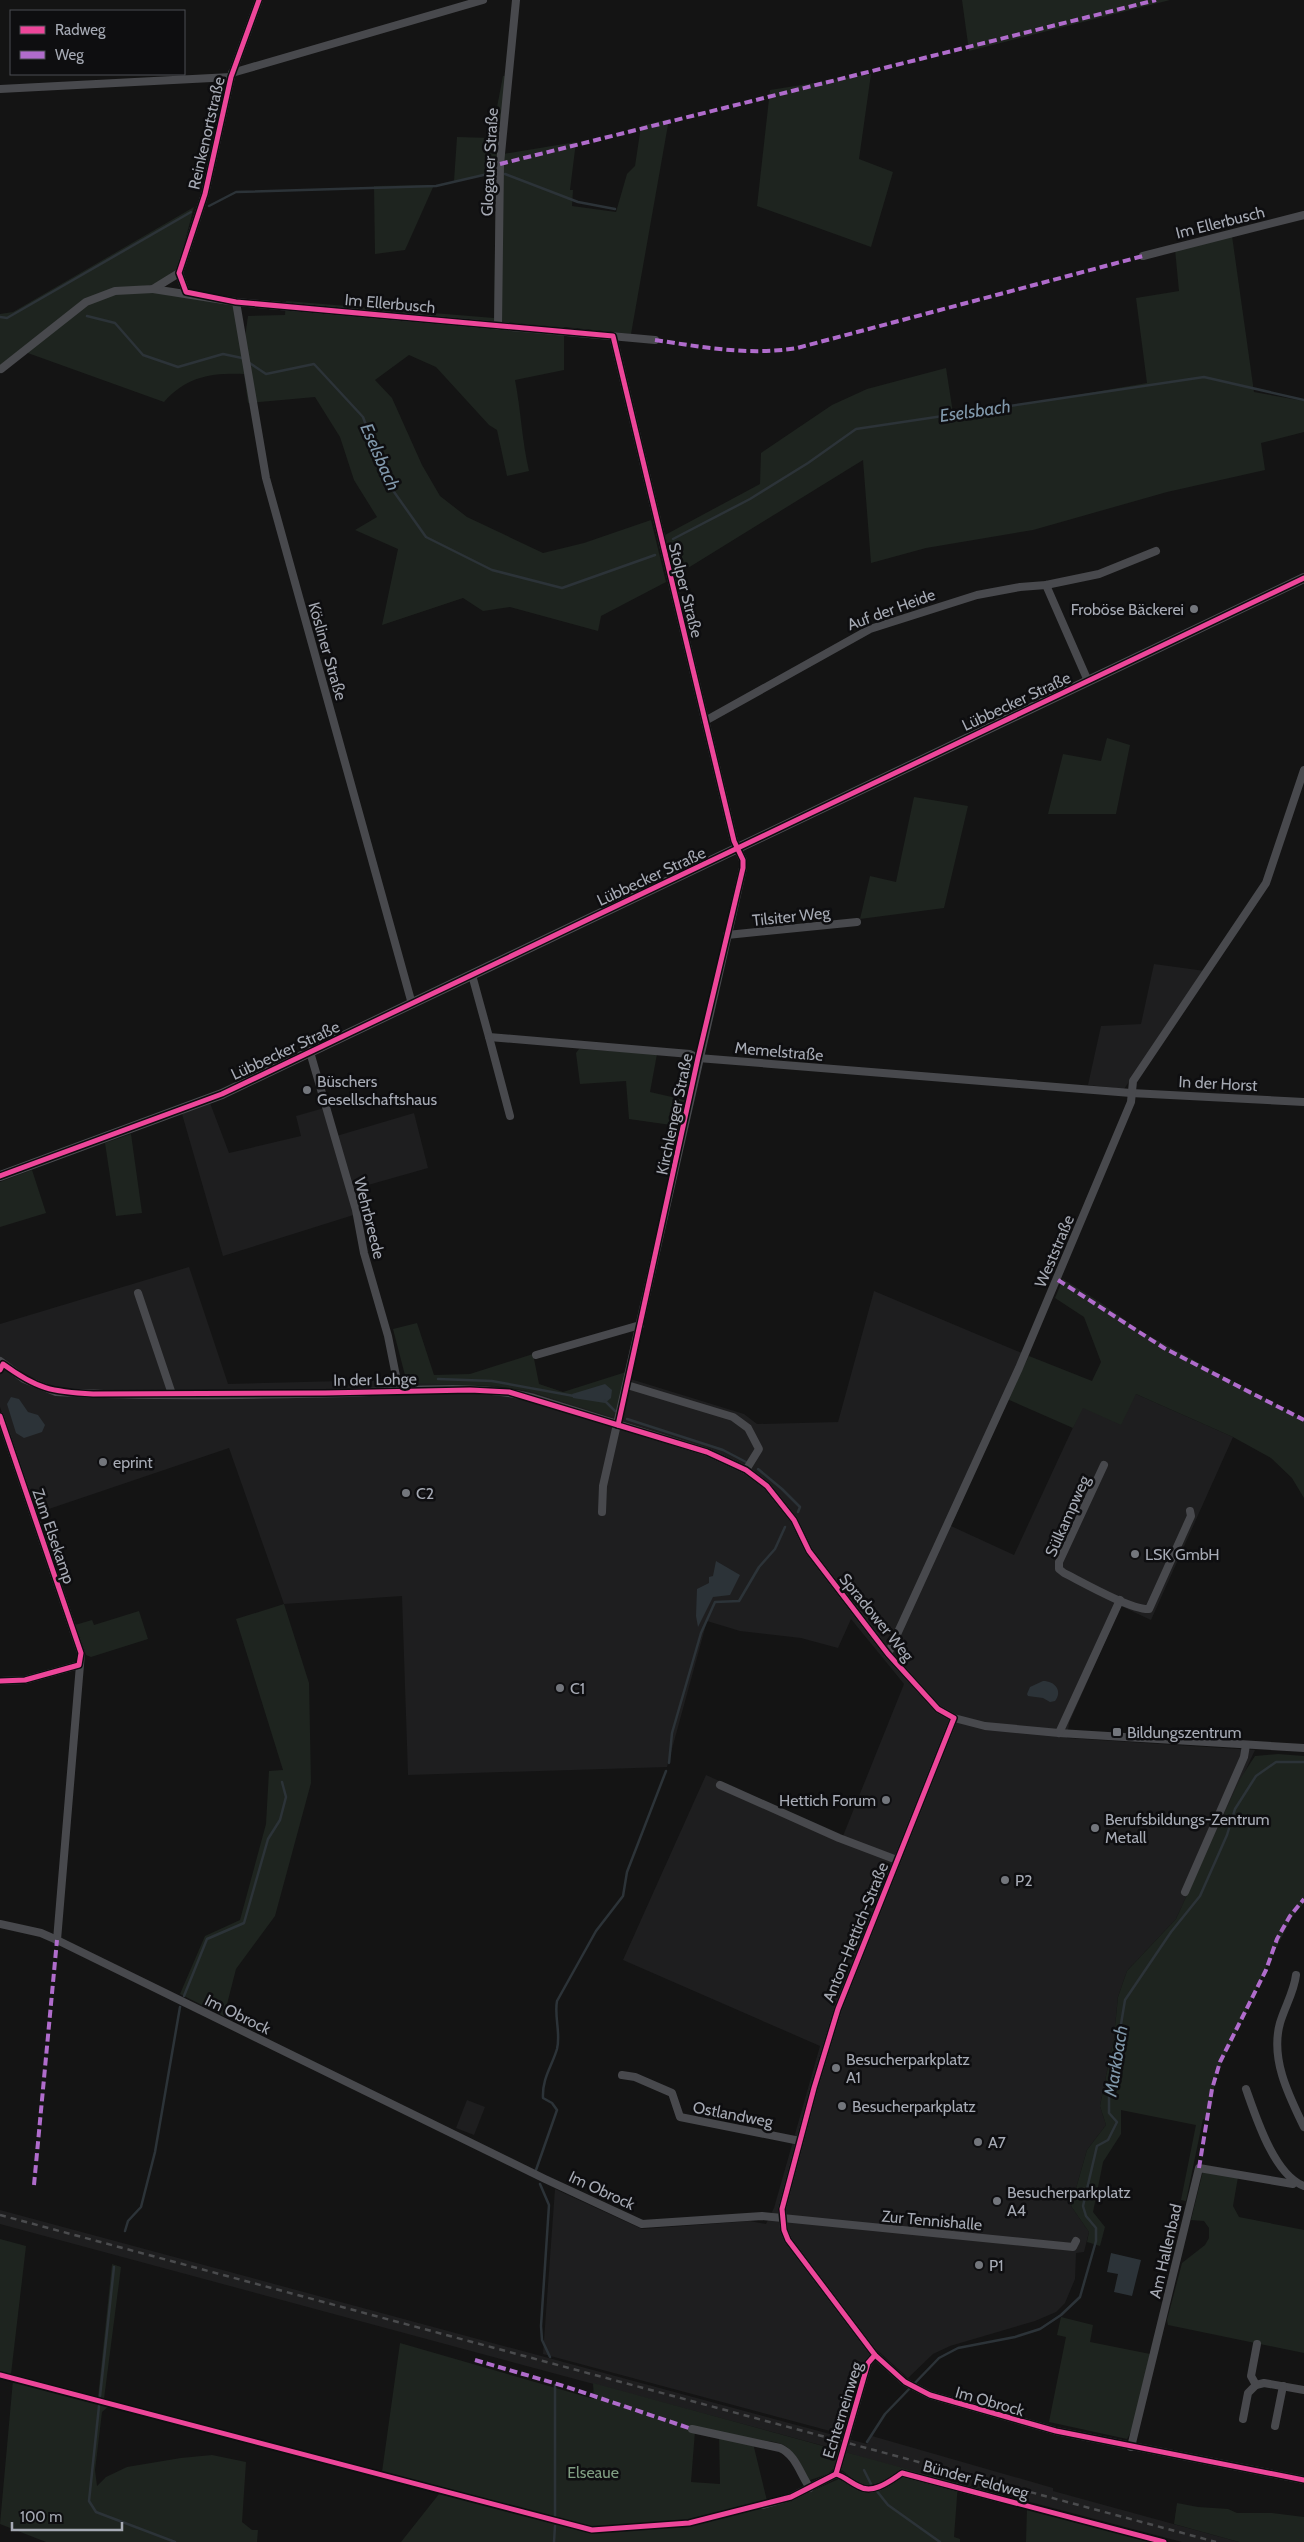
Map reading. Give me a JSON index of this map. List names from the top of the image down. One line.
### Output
{"streets":{"main road":["Lübbecker Straße"],"street":["Reinkenortstraße","Glogauer Straße","Im Ellerbusch","Stolper Straße","Auf der Heide","Kösliner Straße","Tilsiter Weg","Memelstraße","In der Horst","Kirchlenger Straße","Wehrbreede","Weststraße","In der Lohge","Sülkampweg","Zum Elsekamp","Spradower Weg","Anton-Hettich-Straße","Im Obrock","Ostlandweg","Zur Tennishalle","Am Hallenbad","Echterneinweg","Bünder Feldweg"]},"crossings":[["Glogauer Straße","Im Ellerbusch"],["Im Ellerbusch","Stolper Straße"],["Im Ellerbusch","Kösliner Straße"],["Stolper Straße","Auf der Heide"],["Stolper Straße","Lübbecker Straße"],["Stolper Straße","Kirchlenger Straße"],["Kösliner Straße","Lübbecker Straße"],["Lübbecker Straße","Kirchlenger Straße"],["Lübbecker Straße","Wehrbreede"],["Tilsiter Weg","Kirchlenger Straße"],["Memelstraße","In der Horst"],["Memelstraße","Kirchlenger Straße"],["Memelstraße","Weststraße"],["In der Horst","Weststraße"],["Kirchlenger Straße","In der Lohge"],["Wehrbreede","In der Lohge"],["Weststraße","Spradower Weg"],["In der Lohge","Spradower Weg"],["Zum Elsekamp","Im Obrock"],["Spradower Weg","Anton-Hettich-Straße"],["Anton-Hettich-Straße","Im Obrock"],["Anton-Hettich-Straße","Ostlandweg"],["Anton-Hettich-Straße","Zur Tennishalle"],["Im Obrock","Zur Tennishalle"],["Im Obrock","Am Hallenbad"],["Im Obrock","Echterneinweg"],["Echterneinweg","Bünder Feldweg"]],"water":["Eselsbach","Markbach"],"parks":["Elseaue"],"places":{"other":["Froböse Bäckerei","Büschers Gesellschaftshaus","eprint","C2","LSK GmbH","C1","Hettich Forum","Berufsbildungs-Zentrum Metall","P2","Besucherparkplatz A1","Besucherparkplatz","A7","Besucherparkplatz A4","P1"],"transit":["Bildungszentrum"]},"legend":["Radweg","Weg"],"scale_bar":"100 m"}
